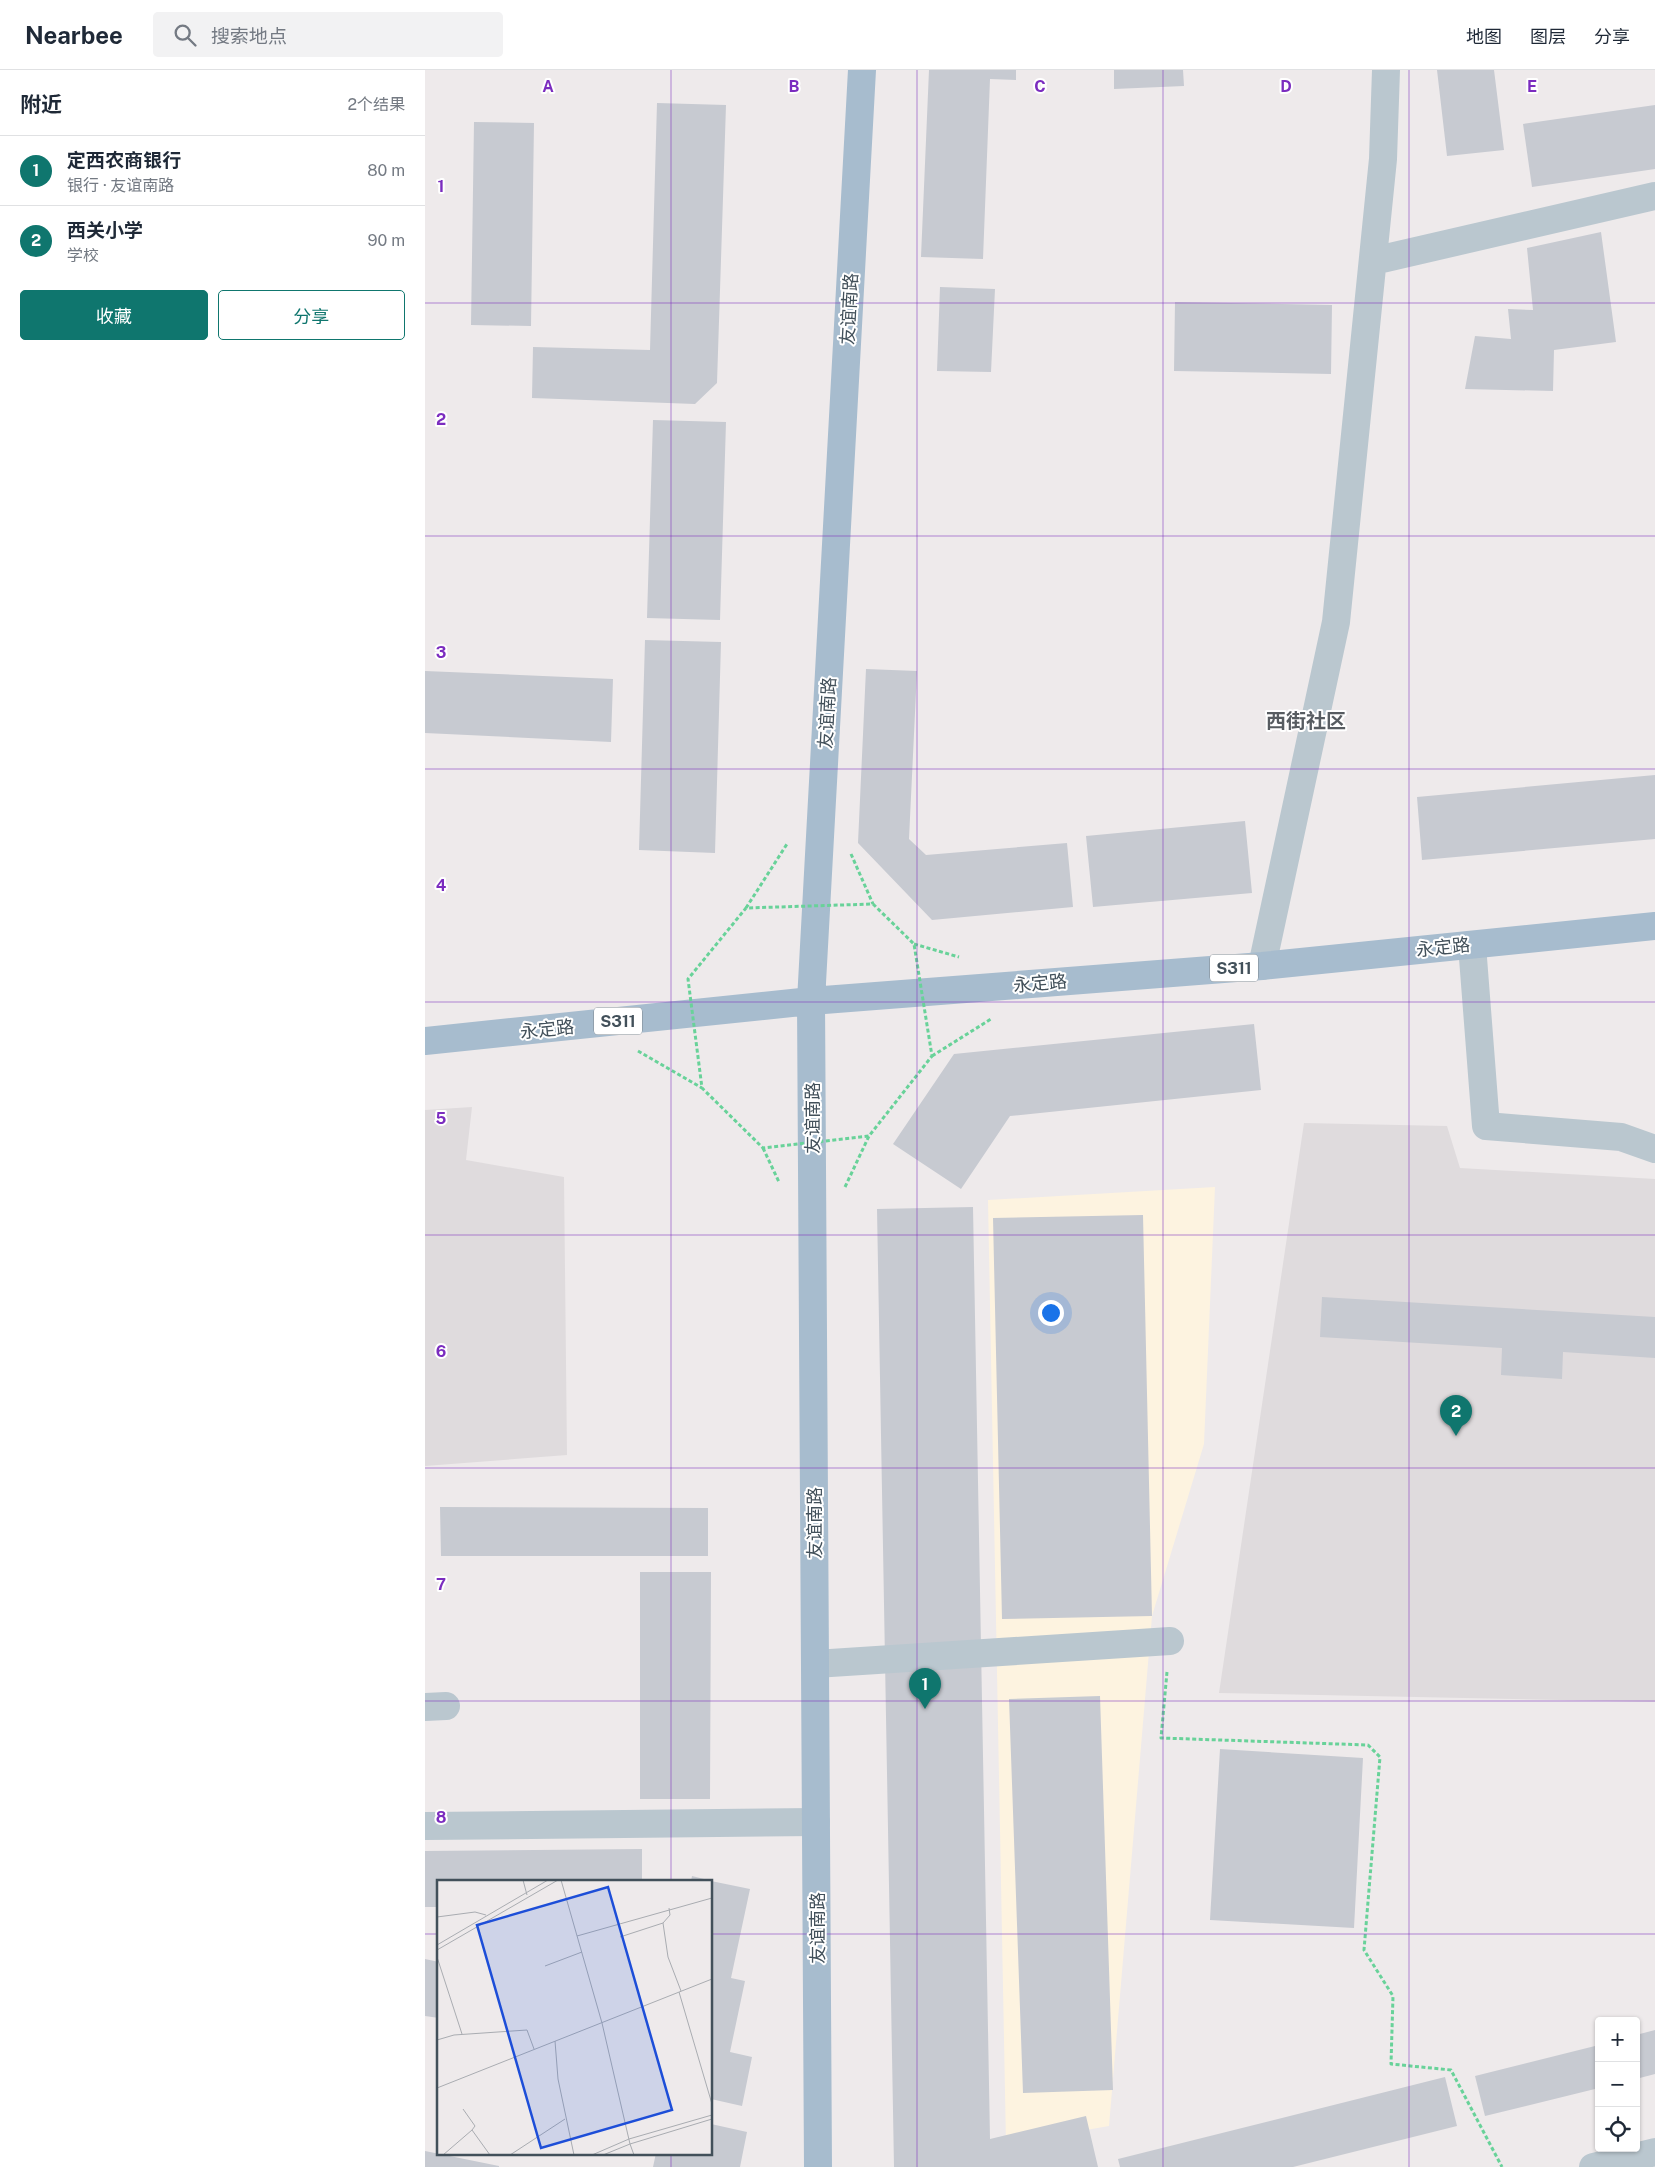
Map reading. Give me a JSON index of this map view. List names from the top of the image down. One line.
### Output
{"streets":{"main road":["友谊南路","永定路","S311"]},"crossings":[["友谊南路","永定路"]],"districts":["西街社区"],"page":{"header":"Nearbee","search":"搜索地点","nav":["地图","图层","分享"],"heading":["附近","2个结果"],"list":[{"mark":"1","name":"定西农商银行","note":"银行 · 友谊南路","value":"80 m"},{"mark":"2","name":"西关小学","note":"学校","value":"90 m"}],"buttons":["收藏","分享"],"pins":["2","1"],"map_buttons":["+","−"]},"grid":{"columns":["A","B","C","D","E"],"rows":["1","2","3","4","5","6","7","8"]}}
